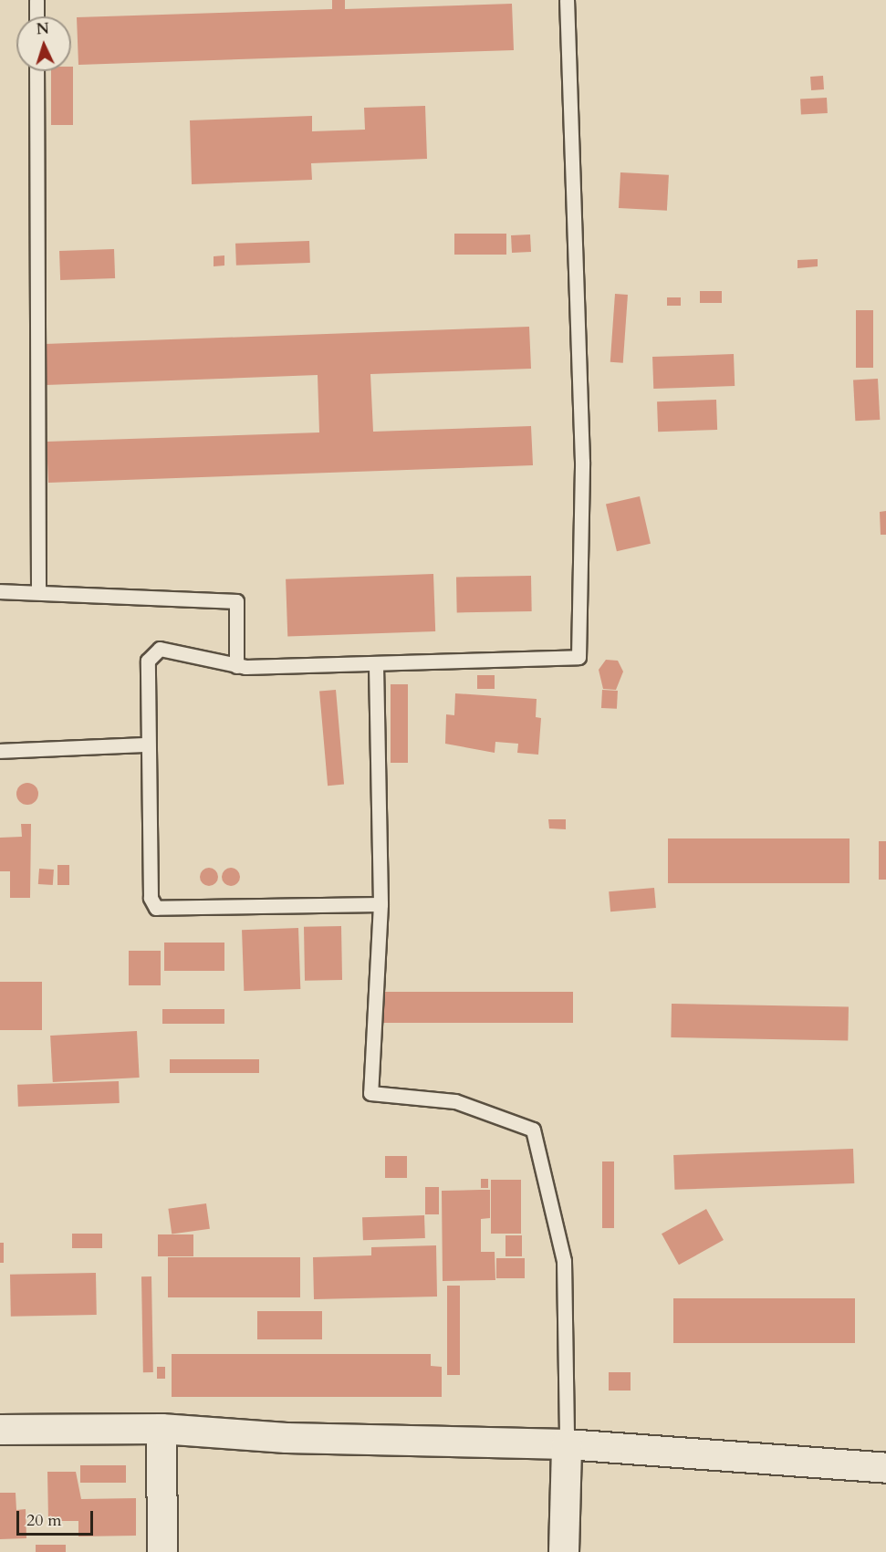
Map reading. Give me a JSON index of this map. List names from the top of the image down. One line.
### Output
{"scale_bar":"20 m","north":"top"}
